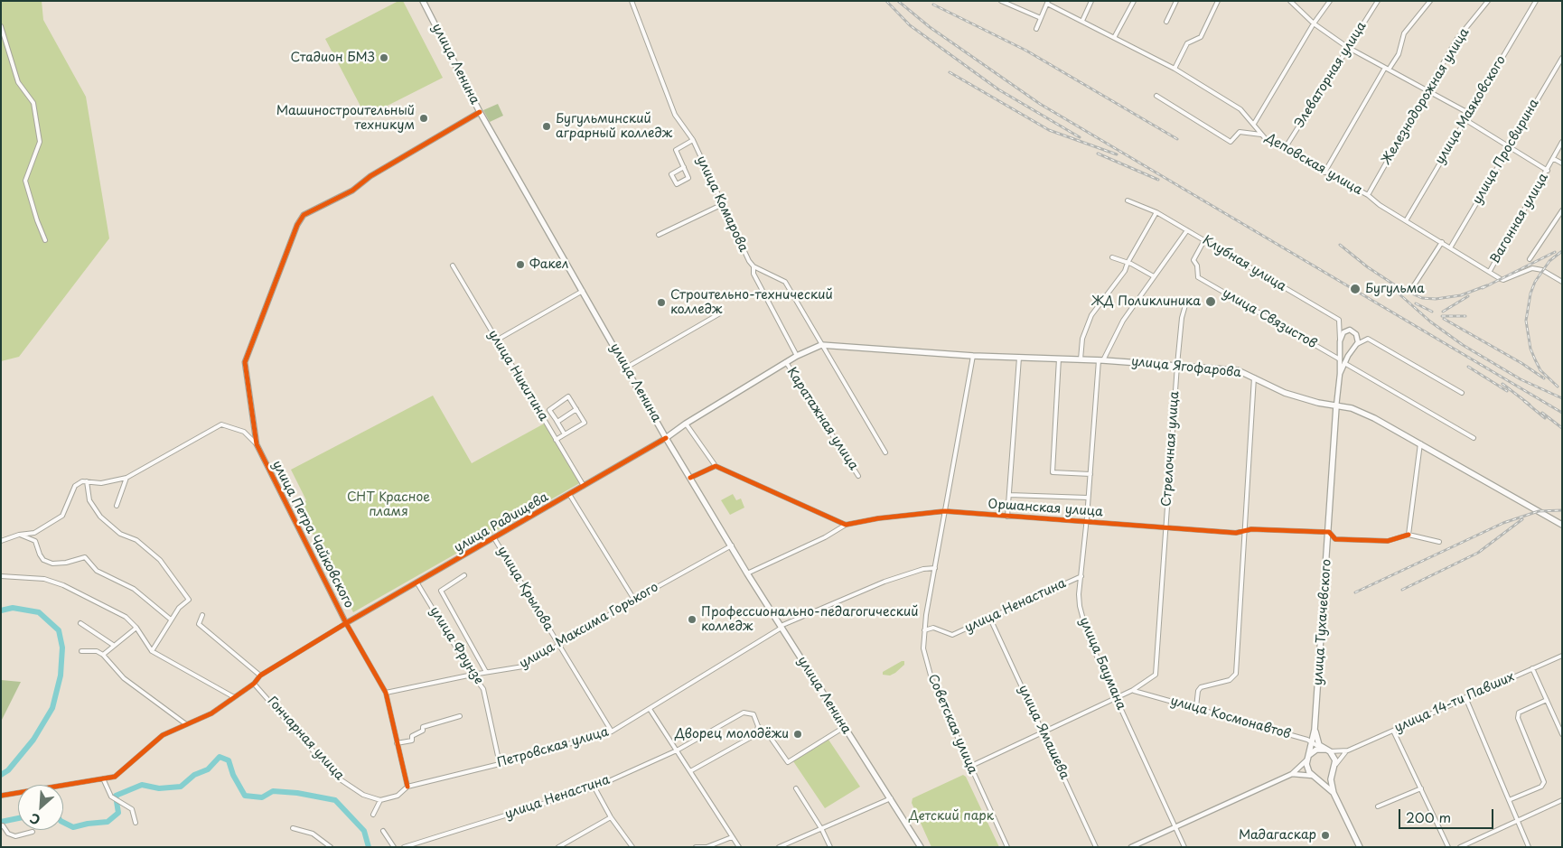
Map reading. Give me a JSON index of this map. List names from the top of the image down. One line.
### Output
{"streets":{"main road":["улица Ленина","улица Ягофарова","улица Радищева","улица Тухачевского"],"street":["Элеваторная улица","Железнодорожная улица","улица Маяковского","улица Просвирина","Деповская улица","улица Комарова","Вагонная улица","Клубная улица","улица Связистов","улица Никитина","Каратажная улица","Стрелочная улица","Оршанская улица","улица Петра Чайковского","улица Крылова","улица Ненастина","улица Максима Горького","улица Фрунзе","улица Баумана","улица 14-ти Павших","улица Космонавтов","Советская улица","улица Ямашева","Гончарная улица","Петровская улица"]},"crossings":[["улица Ленина","Оршанская улица"],["улица Ленина","улица Радищева"],["улица Ленина","улица Петра Чайковского"],["улица Ленина","улица Максима Горького"],["улица Ленина","Петровская улица"],["Элеваторная улица","Деповская улица"],["Железнодорожная улица","Деповская улица"],["улица Маяковского","Деповская улица"],["улица Просвирина","Деповская улица"],["Деповская улица","Вагонная улица"],["улица Комарова","улица Радищева"],["Клубная улица","улица Связистов"],["улица Ягофарова","Стрелочная улица"],["улица Ягофарова","улица Радищева"],["улица Ягофарова","улица Тухачевского"],["улица Ягофарова","улица Баумана"],["улица Ягофарова","Советская улица"],["улица Никитина","улица Радищева"],["Каратажная улица","улица Радищева"],["Стрелочная улица","Оршанская улица"],["Стрелочная улица","улица Космонавтов"],["Оршанская улица","улица Тухачевского"],["Оршанская улица","улица Баумана"],["Оршанская улица","Советская улица"],["улица Радищева","улица Петра Чайковского"],["улица Радищева","улица Крылова"],["улица Радищева","улица Фрунзе"],["улица Петра Чайковского","улица Максима Горького"],["улица Петра Чайковского","Петровская улица"],["улица Крылова","улица Максима Горького"],["улица Крылова","Петровская улица"],["улица Ненастина","улица Баумана"],["улица Ненастина","Советская улица"],["улица Ненастина","улица Ямашева"],["улица Тухачевского","улица Космонавтов"],["улица Максима Горького","улица Фрунзе"],["улица Фрунзе","Петровская улица"],["Советская улица","Петровская улица"]],"parks":["СНТ Красное пламя","Детский парк"],"places":["Стадион БМЗ","Машиностроительный техникум","Бугульминский аграрный колледж","Факел","Бугульма","ЖД Поликлиника","Строительно-технический колледж","Профессионально-педагогический колледж","Дворец молодёжи","Мадагаскар"],"scale_bar":"200 m","north":"bottom left"}
